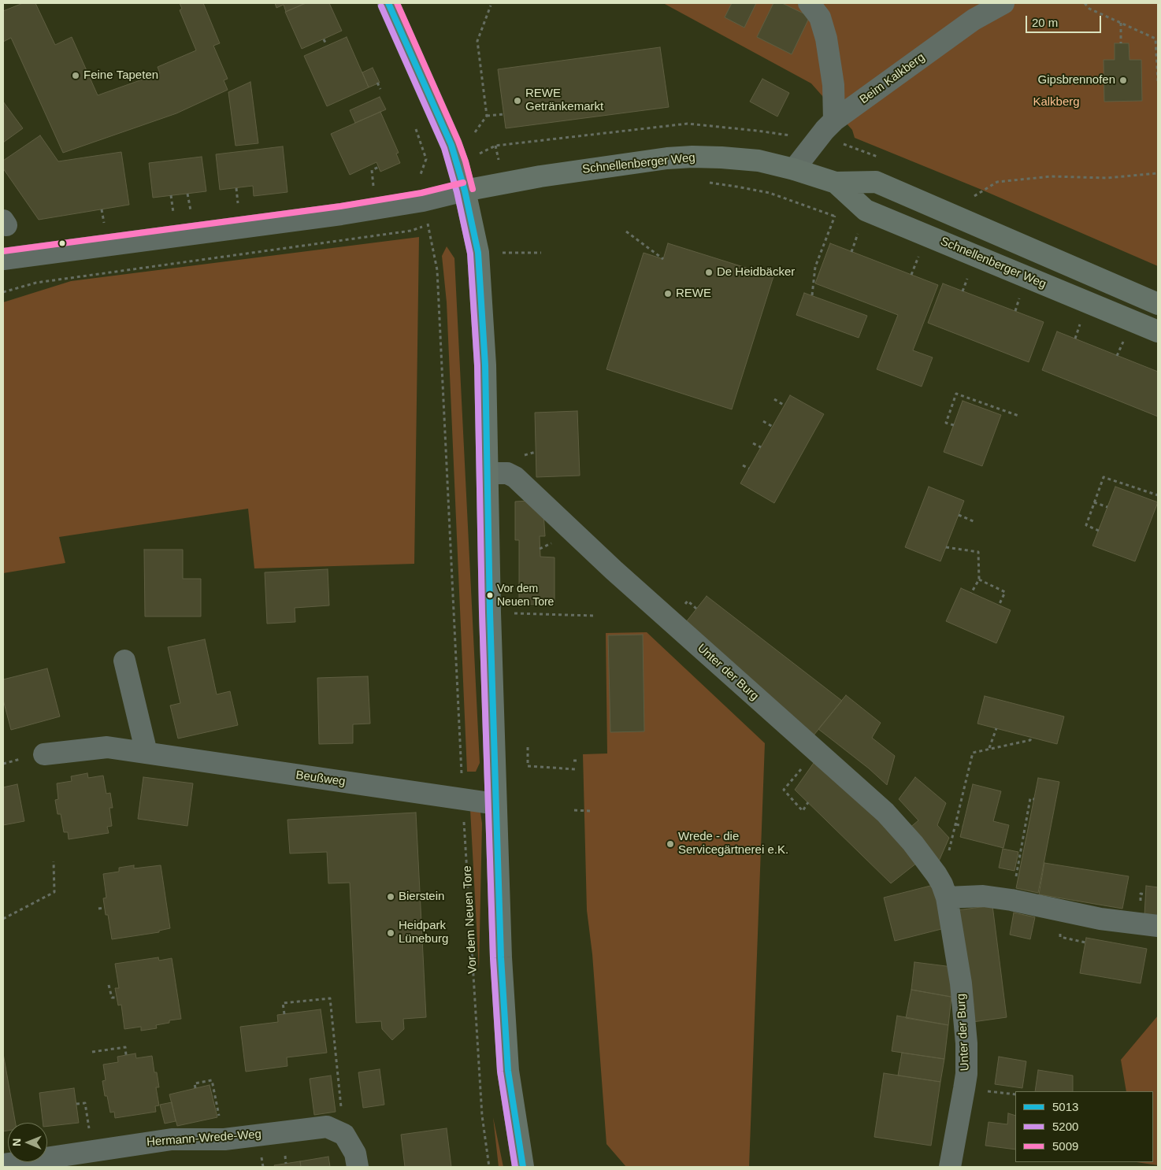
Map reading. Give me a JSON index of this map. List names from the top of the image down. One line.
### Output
{"streets":{"main road":["Schnellenberger Weg"],"street":["Beim Kalkberg","Unter der Burg","Beußweg","Hermann-Wrede-Weg"],"path":["Vor dem Neuen Tore"]},"crossings":[["Beim Kalkberg","Schnellenberger Weg"],["Beußweg","Vor dem Neuen Tore"]],"parks":["Kalkberg"],"places":["Feine Tapeten","Gipsbrennofen","REWE Getränkemarkt","De Heidbäcker","REWE","Vor dem Neuen Tore","Wrede - die Servicegärtnerei e.K.","Bierstein","Heidpark Lüneburg"],"lines":["transit line 5013","transit line 5009","transit line 5200"],"legend":["5013","5200","5009"],"scale_bar":"20 m","north":"left"}
